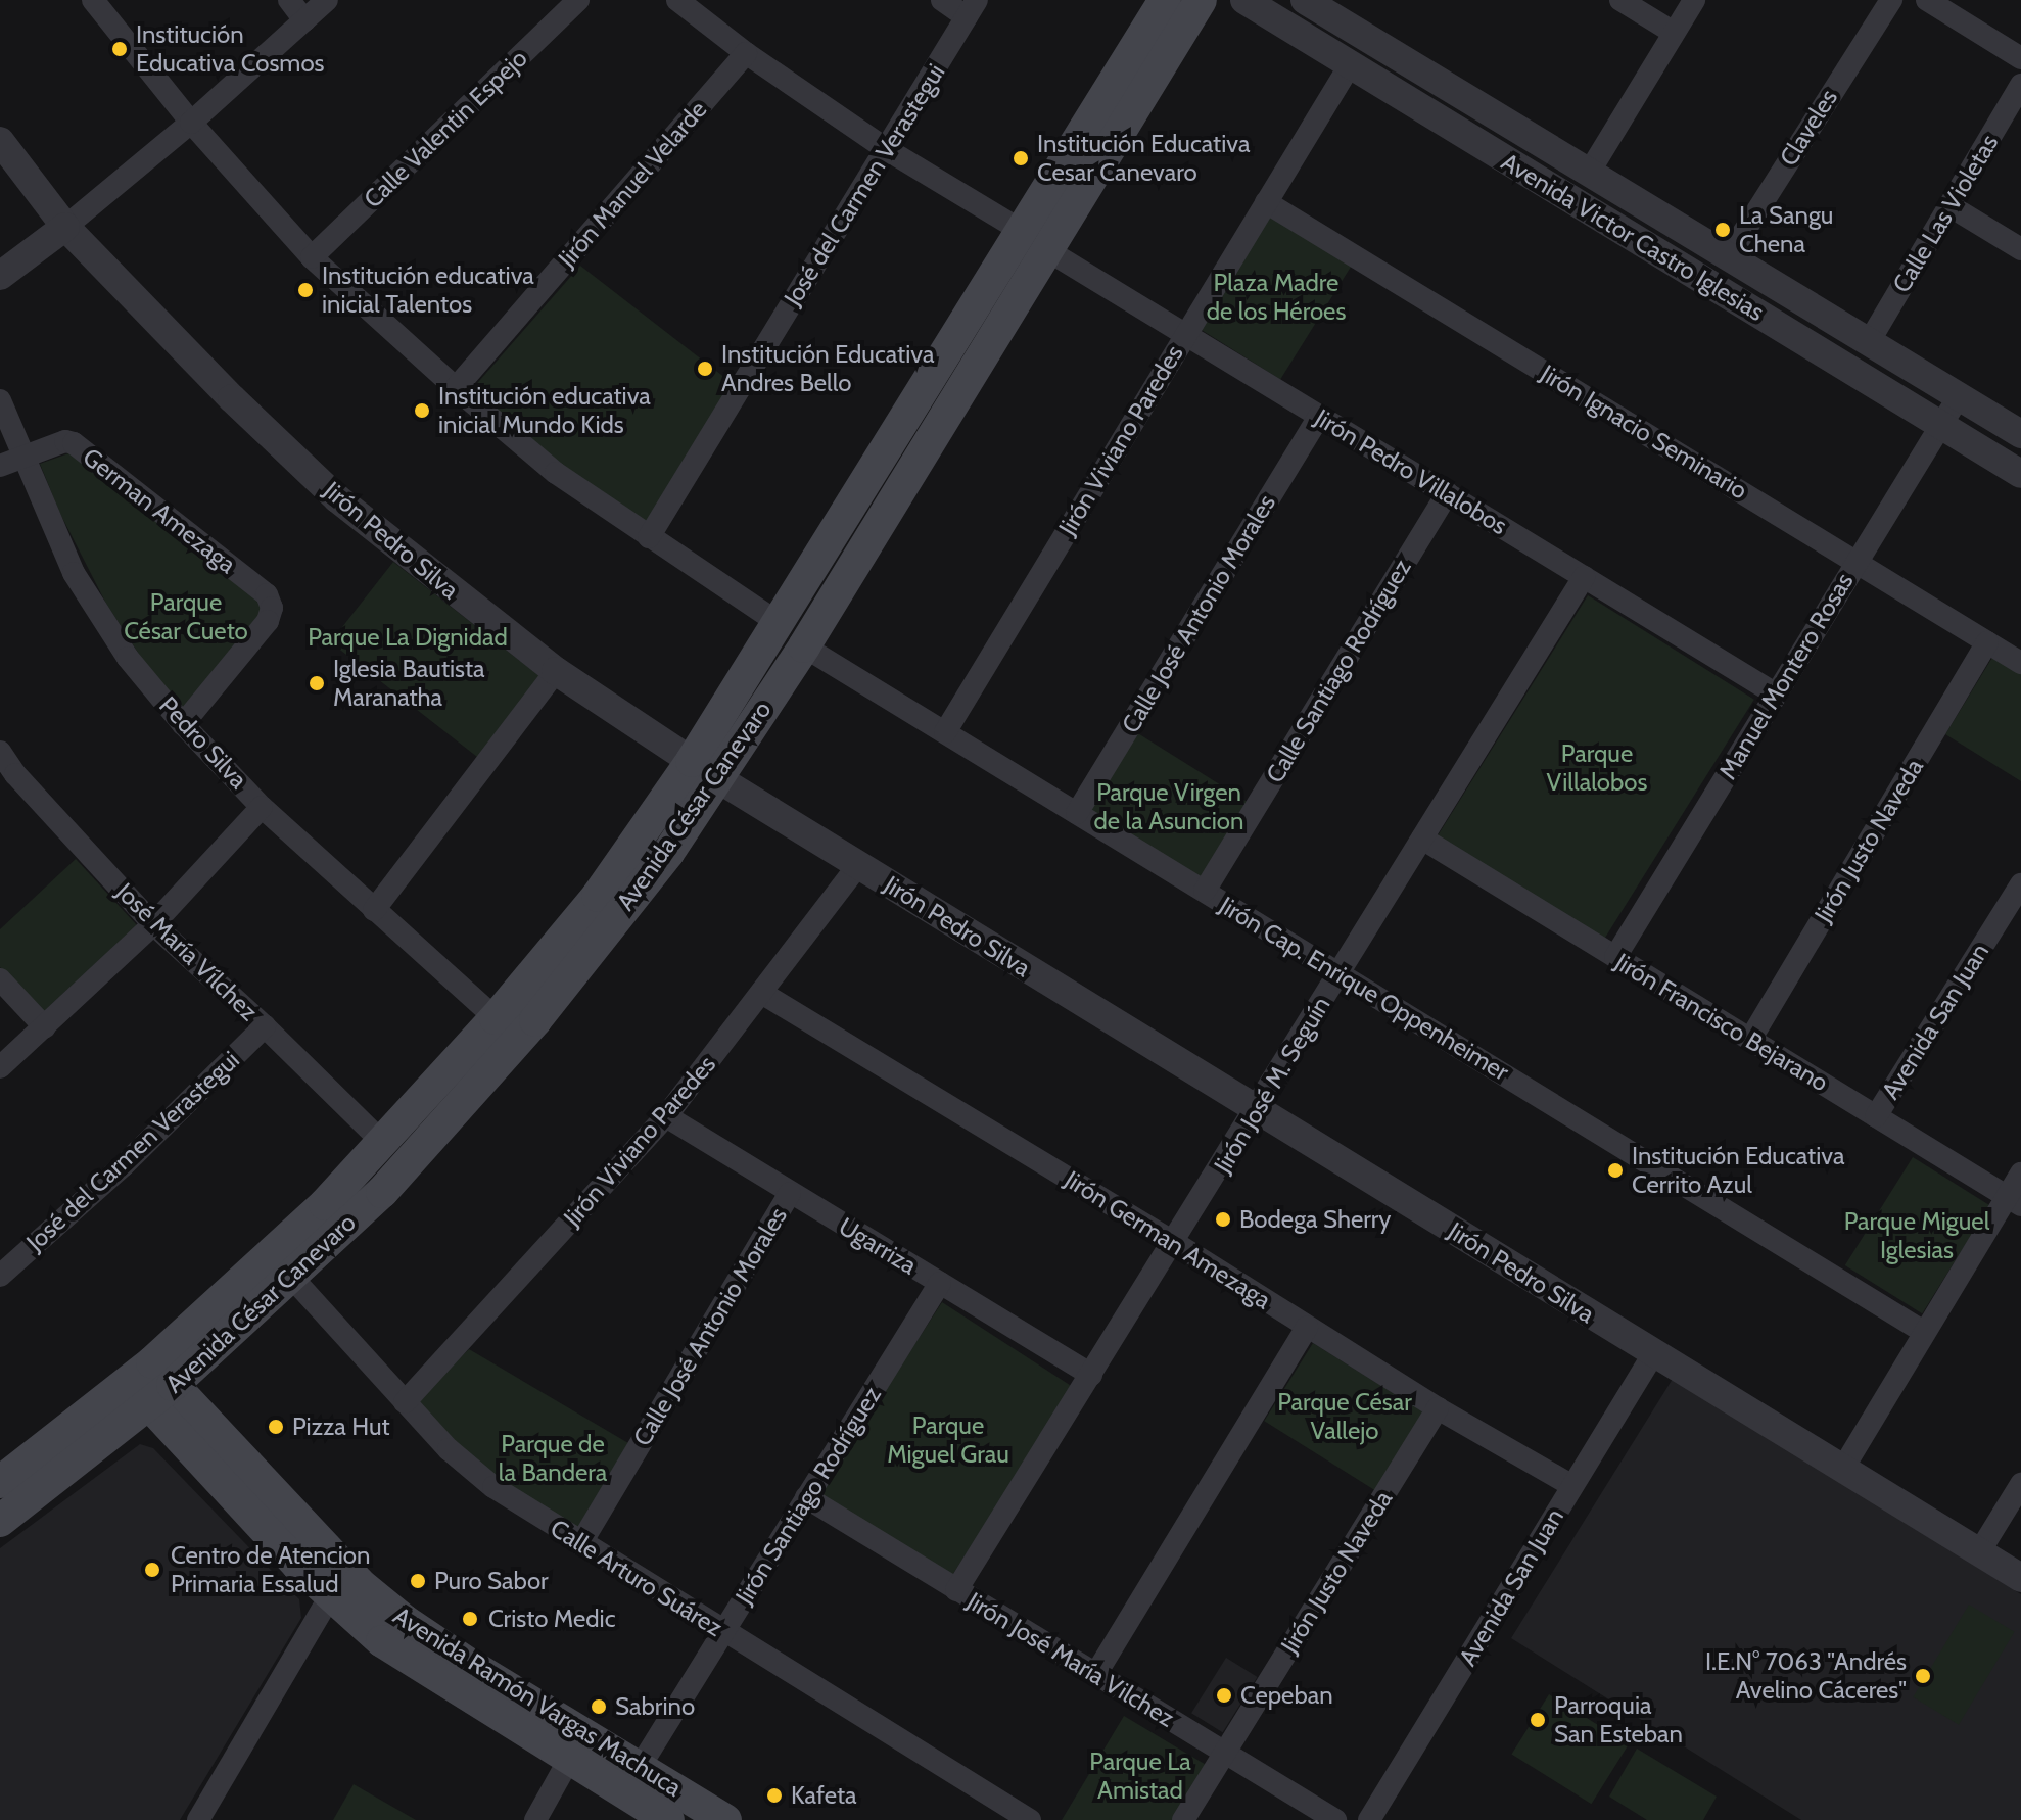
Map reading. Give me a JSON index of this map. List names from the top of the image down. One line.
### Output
{"streets":{"main road":["Avenida César Canevaro","Avenida Ramón Vargas Machuca"],"street":["Claveles","Calle Valentin Espejo","Jirón Manuel Velarde","José del Carmen Verastegui","Calle Las Violetas","Avenida Victor Castro Iglesias","Jirón Ignacio Seminario","Jirón Viviano Paredes","Jirón Pedro Villalobos","German Amezaga","Jirón Pedro Silva","Calle José Antonio Morales","Calle Santiago Rodríguez","Manuel Montero Rosas","Pedro Silva","Jirón Justo Naveda","José María Vílchez","Jirón Cap. Enrique Oppenheimer","Avenida San Juan","Jirón Francisco Bejarano","Jirón José M. Seguín","Jirón German Amezaga","Ugarriza","Jirón Santiago Rodríguez","Calle Arturo Suárez","Jirón José María Vilchez"]},"crossings":[["Claveles","Avenida Victor Castro Iglesias"],["Jirón Manuel Velarde","Jirón Pedro Villalobos"],["José del Carmen Verastegui","Jirón Pedro Villalobos"],["José del Carmen Verastegui","José María Vílchez"],["Calle Las Violetas","Avenida Victor Castro Iglesias"],["Avenida Victor Castro Iglesias","Jirón Viviano Paredes"],["Avenida Victor Castro Iglesias","Manuel Montero Rosas"],["Jirón Ignacio Seminario","Jirón Viviano Paredes"],["Jirón Ignacio Seminario","Manuel Montero Rosas"],["Jirón Ignacio Seminario","Jirón Justo Naveda"],["Jirón Viviano Paredes","Jirón Pedro Villalobos"],["Jirón Viviano Paredes","Jirón Pedro Silva"],["Jirón Viviano Paredes","Jirón Cap. Enrique Oppenheimer"],["Jirón Viviano Paredes","Jirón German Amezaga"],["Jirón Viviano Paredes","Ugarriza"],["Jirón Viviano Paredes","Calle Arturo Suárez"],["Jirón Pedro Villalobos","Calle José Antonio Morales"],["Jirón Pedro Villalobos","Calle Santiago Rodríguez"],["Jirón Pedro Villalobos","Manuel Montero Rosas"],["Jirón Pedro Villalobos","Avenida César Canevaro"],["Jirón Pedro Villalobos","Jirón José M. Seguín"],["German Amezaga","Pedro Silva"],["Jirón Pedro Silva","Avenida César Canevaro"],["Jirón Pedro Silva","Avenida San Juan"],["Jirón Pedro Silva","Jirón José M. Seguín"],["Calle José Antonio Morales","Jirón Cap. Enrique Oppenheimer"],["Calle José Antonio Morales","Ugarriza"],["Calle José Antonio Morales","Calle Arturo Suárez"],["Calle Santiago Rodríguez","Jirón Cap. Enrique Oppenheimer"],["Manuel Montero Rosas","Jirón Francisco Bejarano"],["Pedro Silva","Avenida César Canevaro"],["Avenida César Canevaro","José María Vílchez"],["Avenida César Canevaro","Jirón Cap. Enrique Oppenheimer"],["Avenida César Canevaro","Calle Arturo Suárez"],["Avenida César Canevaro","Avenida Ramón Vargas Machuca"],["Jirón Justo Naveda","Jirón Francisco Bejarano"],["Jirón Justo Naveda","Jirón German Amezaga"],["Jirón Justo Naveda","Jirón José María Vilchez"],["Jirón Cap. Enrique Oppenheimer","Jirón José M. Seguín"],["Avenida San Juan","Jirón Francisco Bejarano"],["Avenida San Juan","Jirón German Amezaga"],["Jirón Francisco Bejarano","Jirón José M. Seguín"],["Jirón José M. Seguín","Jirón German Amezaga"],["Jirón José M. Seguín","Ugarriza"],["Jirón José M. Seguín","Jirón José María Vilchez"],["Ugarriza","Jirón Santiago Rodríguez"],["Jirón Santiago Rodríguez","Calle Arturo Suárez"],["Jirón Santiago Rodríguez","Jirón José María Vilchez"],["Jirón Santiago Rodríguez","Avenida Ramón Vargas Machuca"]],"parks":["Plaza Madre de los Héroes","Parque César Cueto","Parque La Dignidad","Parque Villalobos","Parque Virgen de la Asuncion","Parque Miguel Iglesias","Parque César Vallejo","Parque Miguel Grau","Parque de la Bandera","Parque La Amistad"],"places":["Institución Educativa Cosmos","Institución Educativa Cesar Canevaro","La Sangu Chena","Institución educativa inicial Talentos","Institución Educativa Andres Bello","Institución educativa inicial Mundo Kids","Iglesia Bautista Maranatha","Institución Educativa Cerrito Azul","Bodega Sherry","Pizza Hut","Centro de Atencion Primaria Essalud","Puro Sabor","Cristo Medic","I.E.N° 7063 \"Andrés Avelino Cáceres\"","Cepeban","Sabrino","Parroquia San Esteban","Kafeta"]}
